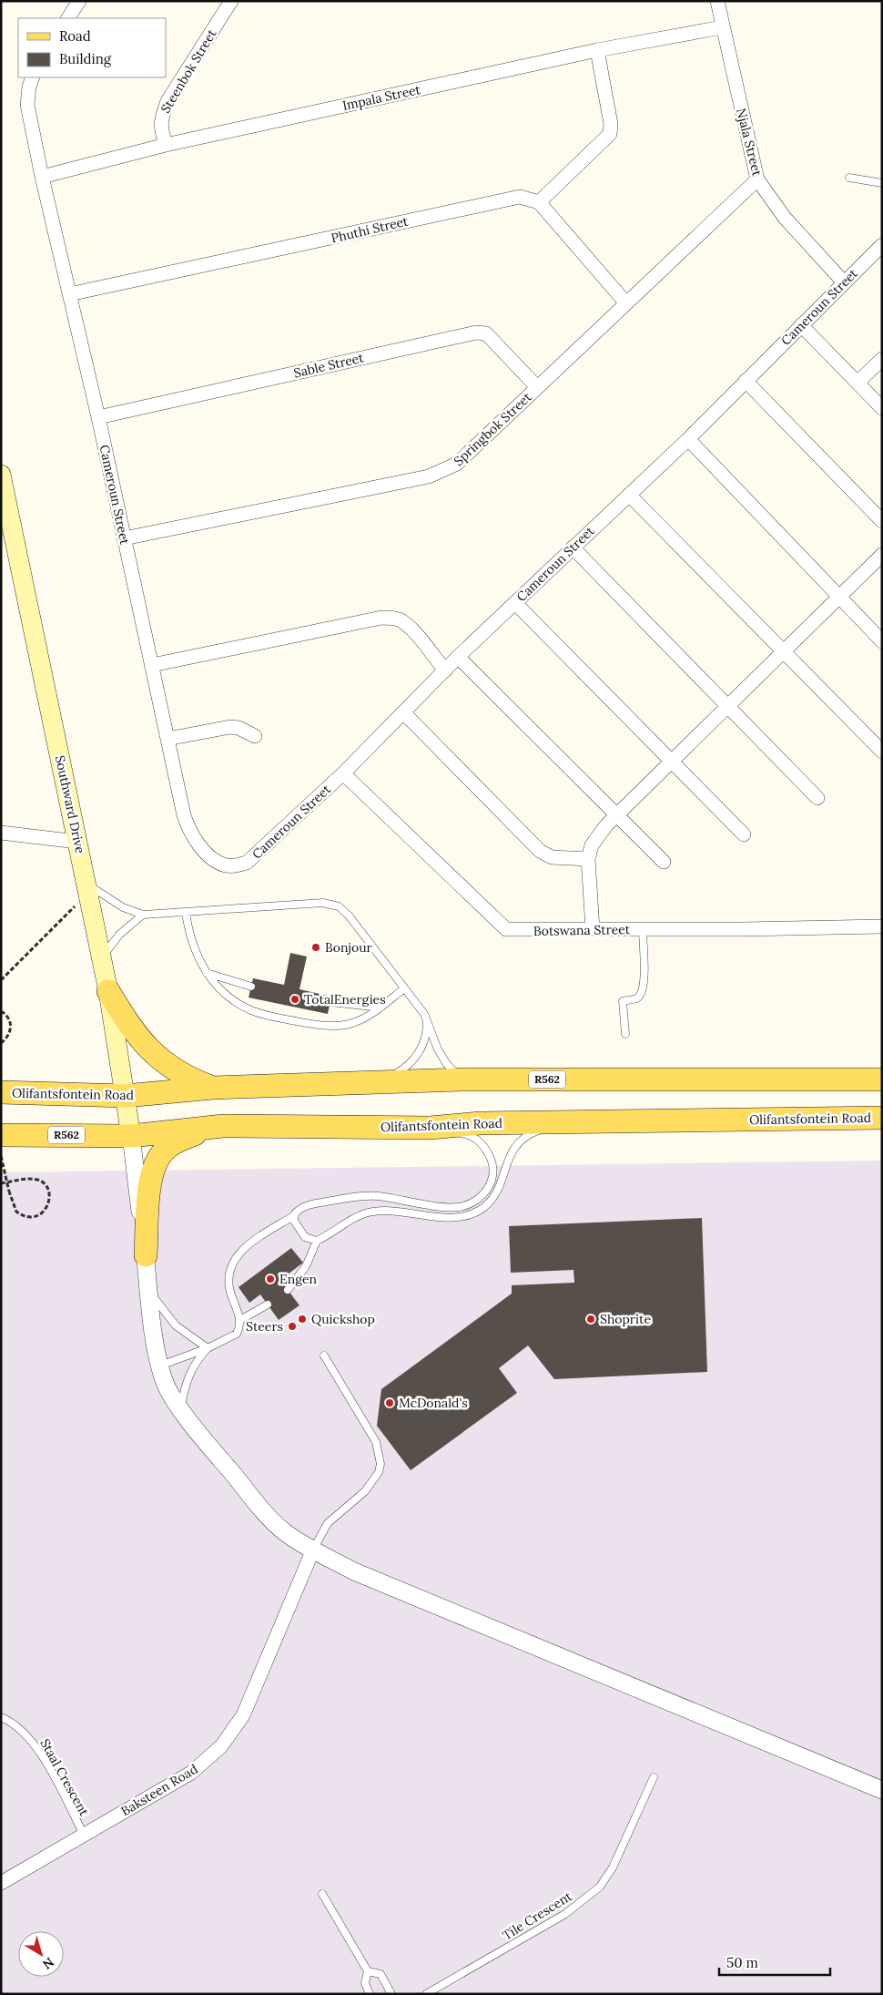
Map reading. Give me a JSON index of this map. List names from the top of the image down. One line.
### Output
{"streets":{"main road":["Southward Drive","R562","Olifantsfontein Road"],"street":["Steenbok Street","Impala Street","Njala Street","Phuthi Street","Cameroun Street","Sable Street","Springbok Street","Botswana Street","Baksteen Road"],"lane":["Staal Crescent","Tile Crescent"]},"crossings":[["Steenbok Street","Impala Street"],["Impala Street","Njala Street"],["Impala Street","Cameroun Street"],["Njala Street","Cameroun Street"],["Njala Street","Springbok Street"],["Phuthi Street","Cameroun Street"],["Cameroun Street","Sable Street"],["Cameroun Street","Springbok Street"],["Cameroun Street","Botswana Street"],["Sable Street","Springbok Street"],["Southward Drive","Olifantsfontein Road"],["Staal Crescent","Baksteen Road"]],"places":["Bonjour","TotalEnergies","Engen","Quickshop","Shoprite","Steers","McDonald's"],"legend":["Road","Building"],"scale_bar":"50 m","north":"bottom right"}
